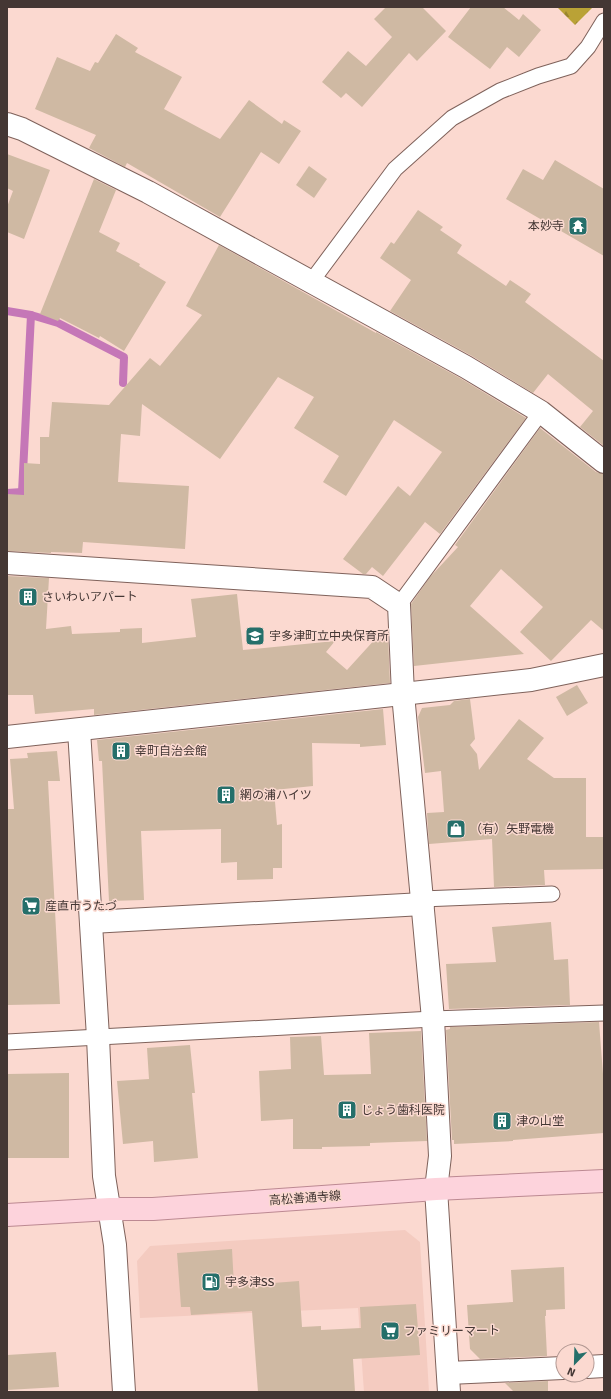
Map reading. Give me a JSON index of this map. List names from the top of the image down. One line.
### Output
{"streets":{"main road":["高松善通寺線"]},"places":{"temple":["本妙寺"],"building":["さいわいアパート","幸町自治会館","網の浦ハイツ","じょう歯科医院","津の山堂"],"school or university":["宇多津町立中央保育所"],"shop":["（有）矢野電機"],"supermarket":["産直市うたづ","ファミリーマート"],"fuel station":["宇多津SS"]},"north":"bottom left"}
